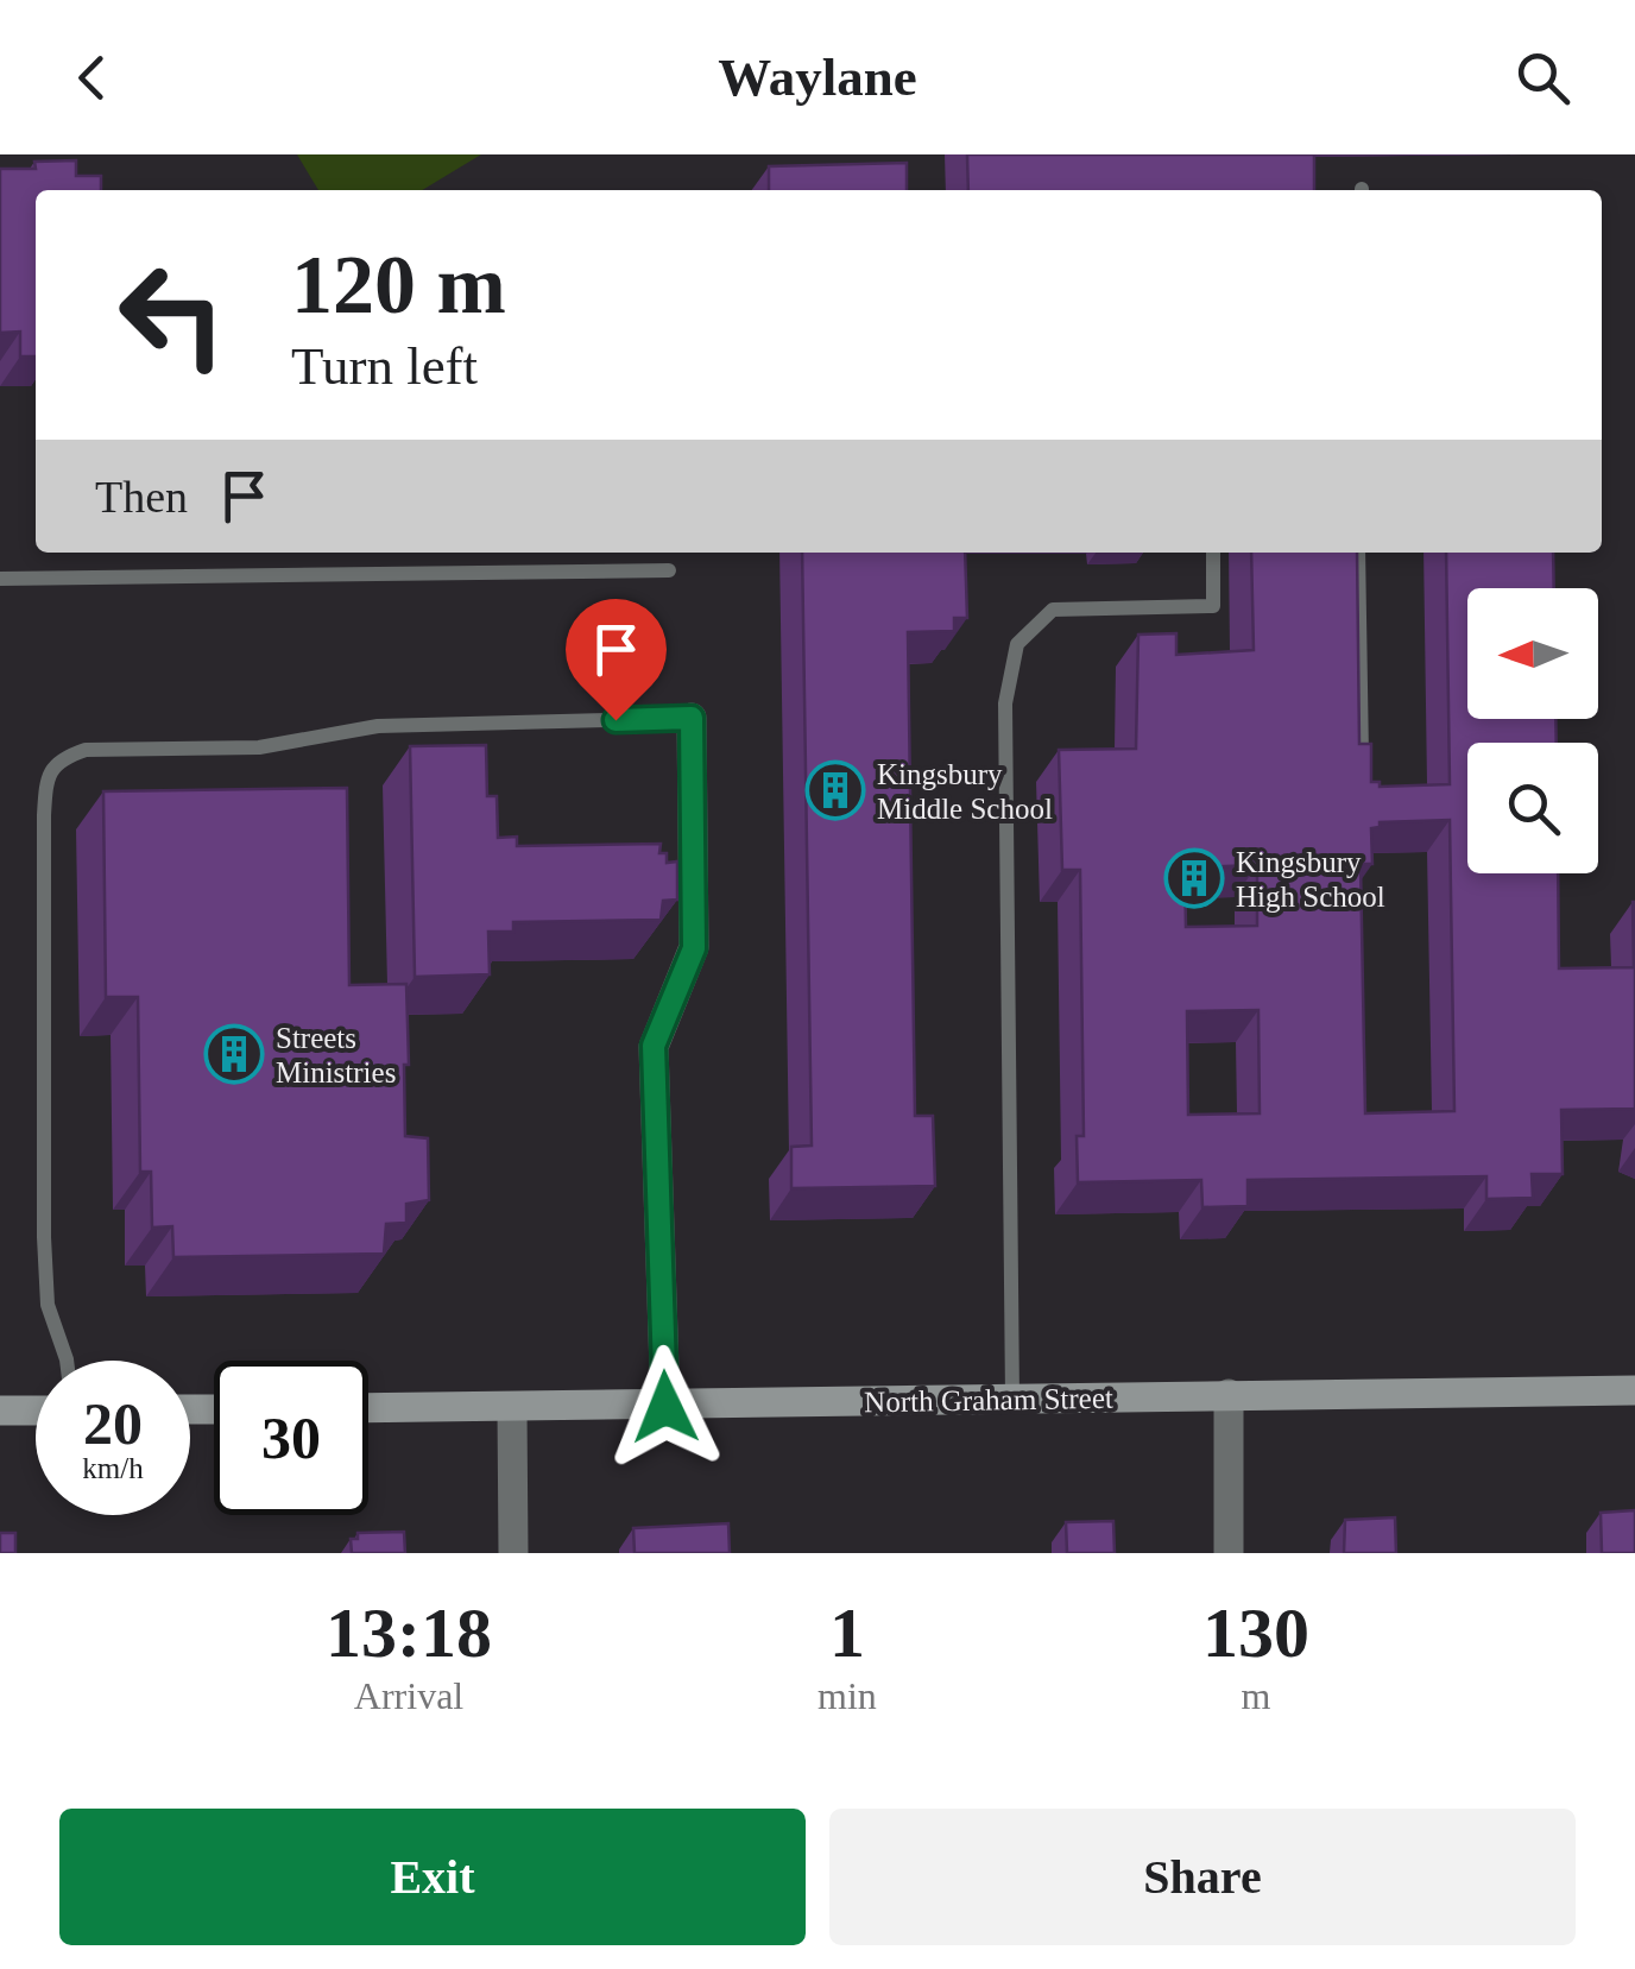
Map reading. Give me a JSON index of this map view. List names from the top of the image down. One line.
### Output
{"streets":{"main road":["North Graham Street"]},"places":{"building":["Kingsbury Middle School","Kingsbury High School","Streets Ministries"]},"north":"left","page":{"header":"Waylane","turn":["120 m","Turn left"],"then":"Then","speed":"20 km/h","limit":"30","eta":["13:18","Arrival","1","min","130","m"],"buttons":["Exit","Share"]}}
